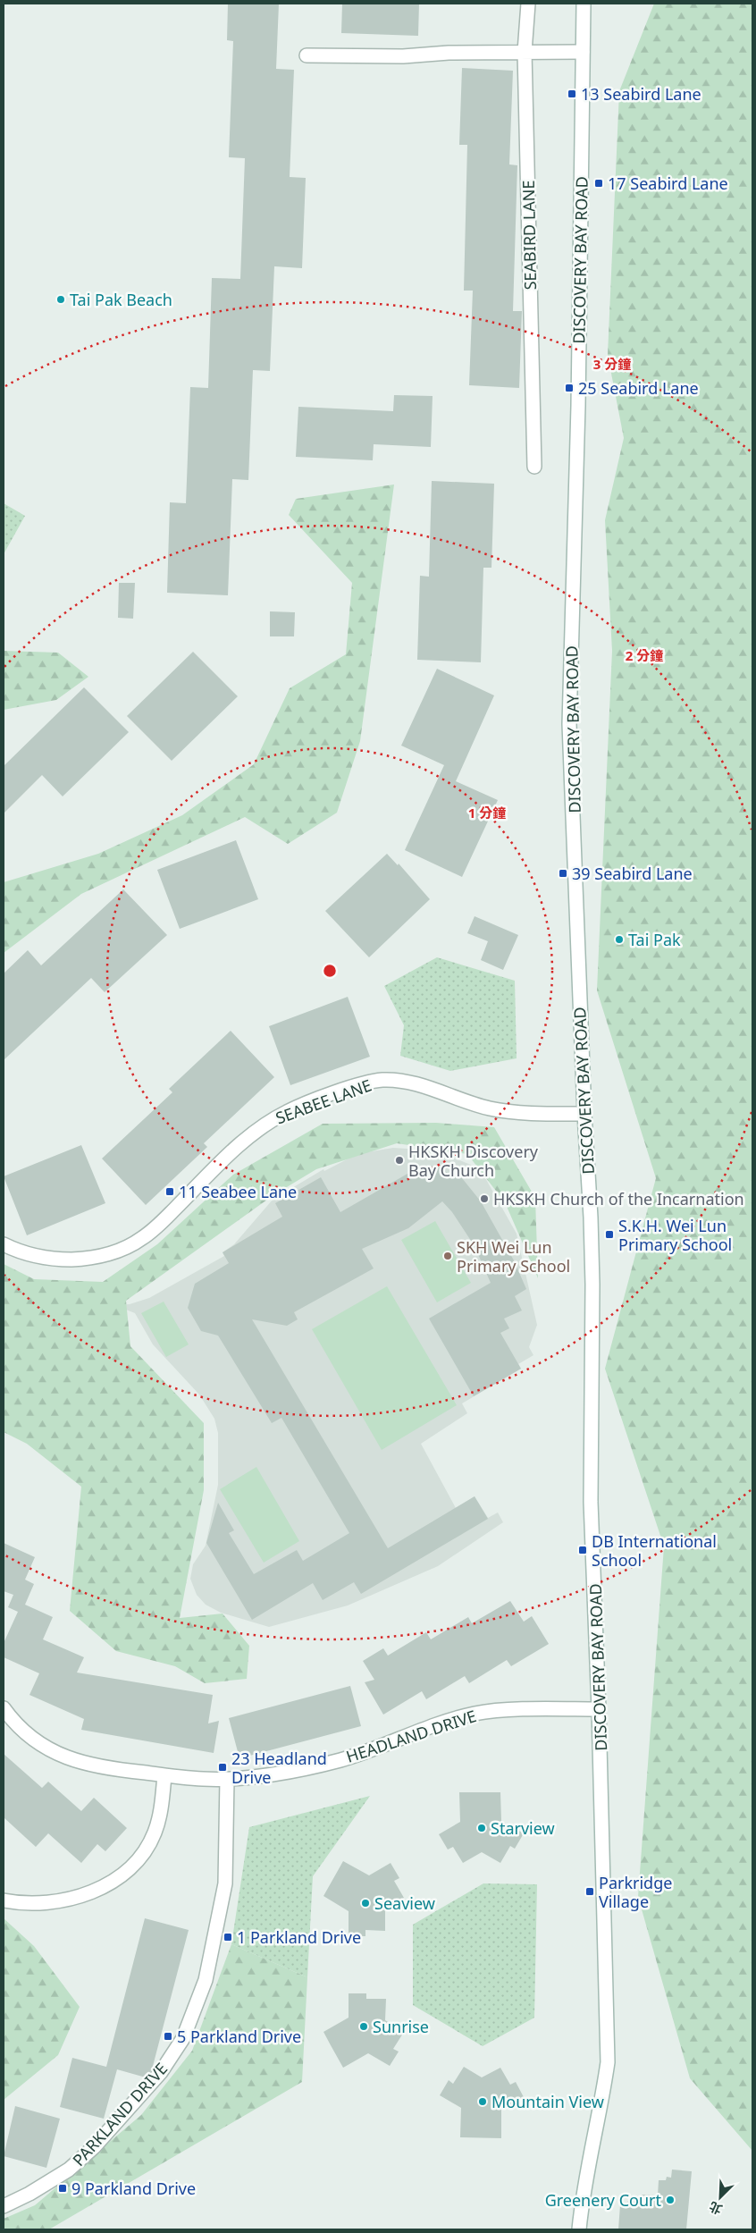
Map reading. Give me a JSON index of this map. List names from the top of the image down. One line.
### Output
{"streets":{"street":["SEABIRD LANE","DISCOVERY BAY ROAD","SEABEE LANE","HEADLAND DRIVE","PARKLAND DRIVE"]},"crossings":[["DISCOVERY BAY ROAD","SEABEE LANE"],["DISCOVERY BAY ROAD","HEADLAND DRIVE"],["HEADLAND DRIVE","PARKLAND DRIVE"]],"places":{"transit":["13 Seabird Lane","17 Seabird Lane","25 Seabird Lane","39 Seabird Lane","11 Seabee Lane","S.K.H. Wei Lun Primary School","DB International School","23 Headland Drive","Parkridge Village","1 Parkland Drive","5 Parkland Drive","9 Parkland Drive"],"other":["Tai Pak Beach","Tai Pak","HKSKH Discovery Bay Church","HKSKH Church of the Incarnation","SKH Wei Lun Primary School","Starview","Seaview","Sunrise","Mountain View","Greenery Court"]},"north":"bottom left","rings":["3 分鐘","2 分鐘","1 分鐘"]}
